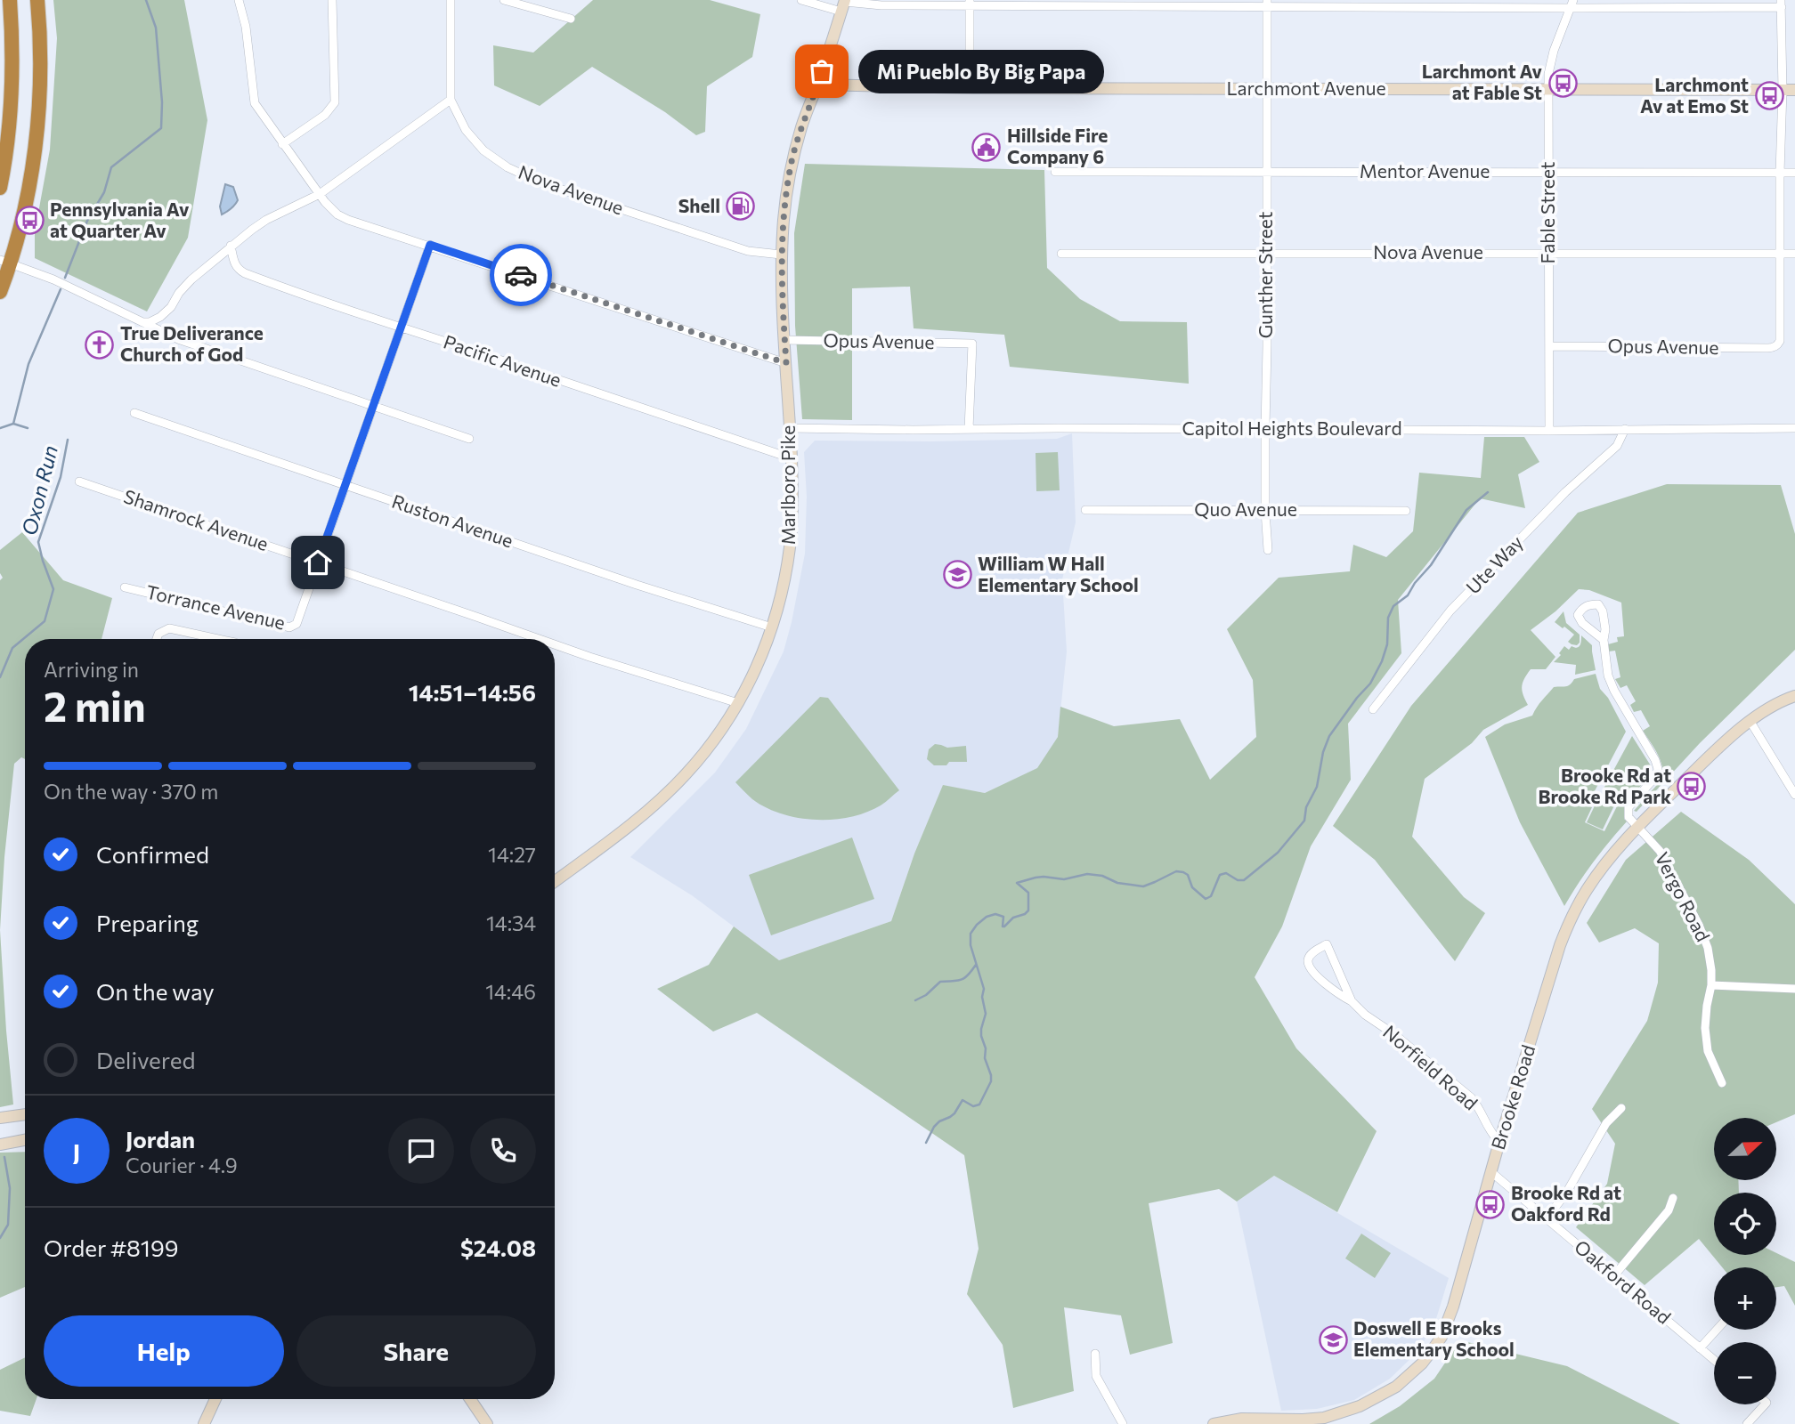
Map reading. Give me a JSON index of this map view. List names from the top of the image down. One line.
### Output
{"streets":{"street":["Larchmont Avenue","Mentor Avenue","Nova Avenue","Fable Street","Gunther Street","Opus Avenue","Pacific Avenue","Capitol Heights Boulevard","Marlboro Pike","Quo Avenue","Shamrock Avenue","Ruston Avenue","Ute Way","Torrance Avenue","Vergo Road","Norfield Road","Brooke Road","Oakford Road"]},"crossings":[["Larchmont Avenue","Fable Street"],["Larchmont Avenue","Gunther Street"],["Larchmont Avenue","Marlboro Pike"],["Mentor Avenue","Fable Street"],["Mentor Avenue","Gunther Street"],["Nova Avenue","Fable Street"],["Nova Avenue","Gunther Street"],["Nova Avenue","Opus Avenue"],["Nova Avenue","Marlboro Pike"],["Fable Street","Opus Avenue"],["Fable Street","Capitol Heights Boulevard"],["Gunther Street","Capitol Heights Boulevard"],["Gunther Street","Quo Avenue"],["Opus Avenue","Capitol Heights Boulevard"],["Opus Avenue","Marlboro Pike"],["Pacific Avenue","Marlboro Pike"],["Capitol Heights Boulevard","Marlboro Pike"],["Capitol Heights Boulevard","Ute Way"],["Marlboro Pike","Shamrock Avenue"],["Marlboro Pike","Ruston Avenue"],["Shamrock Avenue","Torrance Avenue"],["Vergo Road","Brooke Road"],["Norfield Road","Brooke Road"],["Brooke Road","Oakford Road"]],"water":["Oxon Run"],"places":{"other":["Mi Pueblo By Big Papa"],"bus stop":["Larchmont Av at Fable St","Larchmont Av at Emo St","Pennsylvania Av at Quarter Av","Brooke Rd at Brooke Rd Park","Brooke Rd at Oakford Rd"],"public building":["Hillside Fire Company 6"],"fuel station":["Shell"],"church":["True Deliverance Church of God"],"school or university":["William W Hall Elementary School","Doswell E Brooks Elementary School"]},"north":"right","page":{"bubble":"Mi Pueblo By Big Papa","heading":["2 min","Arriving in","14:51–14:56"],"panel":["Jordan","Courier · 4.9","Order #8199","$24.08"],"bar":"On the way · 370 m","list":[["Confirmed","14:27"],["Preparing","14:34"],["On the way","14:46"],"Delivered"],"map_buttons":["+","−"],"round":"J","buttons":["Help","Share"]}}
